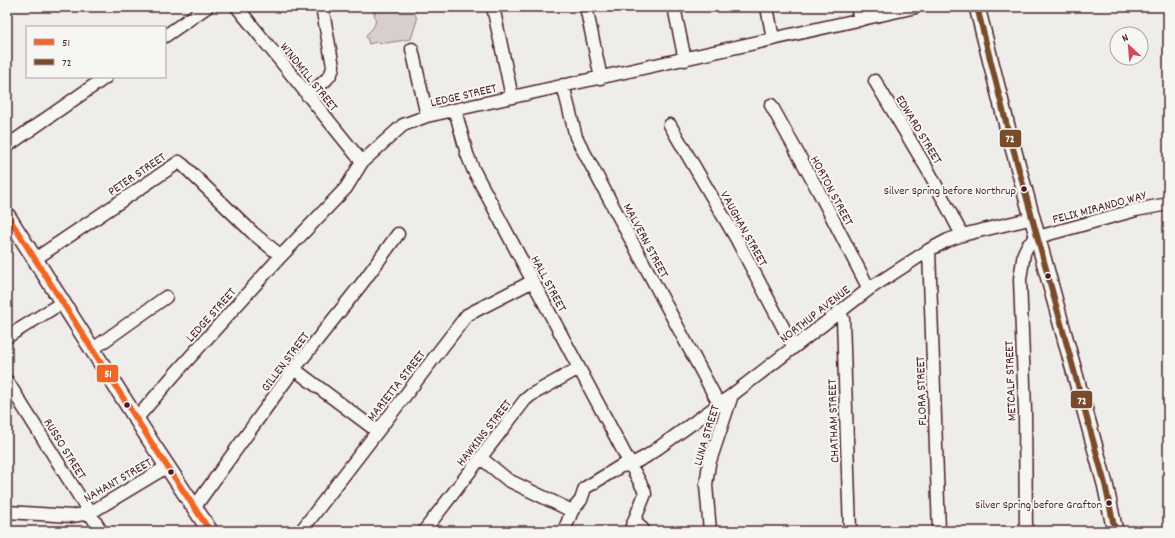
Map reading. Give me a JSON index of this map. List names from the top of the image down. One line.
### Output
{"streets":{"street":["WINDMILL STREET","LEDGE STREET","EDWARD STREET","PETER STREET","HORTON STREET","FELIX MIRANDO WAY","VAUGHAN STREET","MALVERN STREET","HALL STREET","NORTHUP AVENUE","GILLEN STREET","METCALF STREET","MARIETTA STREET","FLORA STREET","CHATHAM STREET","HAWKINS STREET","LUNA STREET","RUSSO STREET","NAHANT STREET"]},"crossings":[["WINDMILL STREET","LEDGE STREET"],["LEDGE STREET","PETER STREET"],["LEDGE STREET","MALVERN STREET"],["LEDGE STREET","HALL STREET"],["EDWARD STREET","NORTHUP AVENUE"],["HORTON STREET","NORTHUP AVENUE"],["FELIX MIRANDO WAY","METCALF STREET"],["VAUGHAN STREET","NORTHUP AVENUE"],["MALVERN STREET","NORTHUP AVENUE"],["HALL STREET","NORTHUP AVENUE"],["HALL STREET","MARIETTA STREET"],["HALL STREET","HAWKINS STREET"],["NORTHUP AVENUE","FLORA STREET"],["NORTHUP AVENUE","CHATHAM STREET"],["NORTHUP AVENUE","LUNA STREET"],["RUSSO STREET","NAHANT STREET"]],"places":["Silver Spring before Northrup","Silver Spring before Grafton"],"lines":["transit line 72","transit line 51"],"legend":["51","72"],"north":"top left"}
